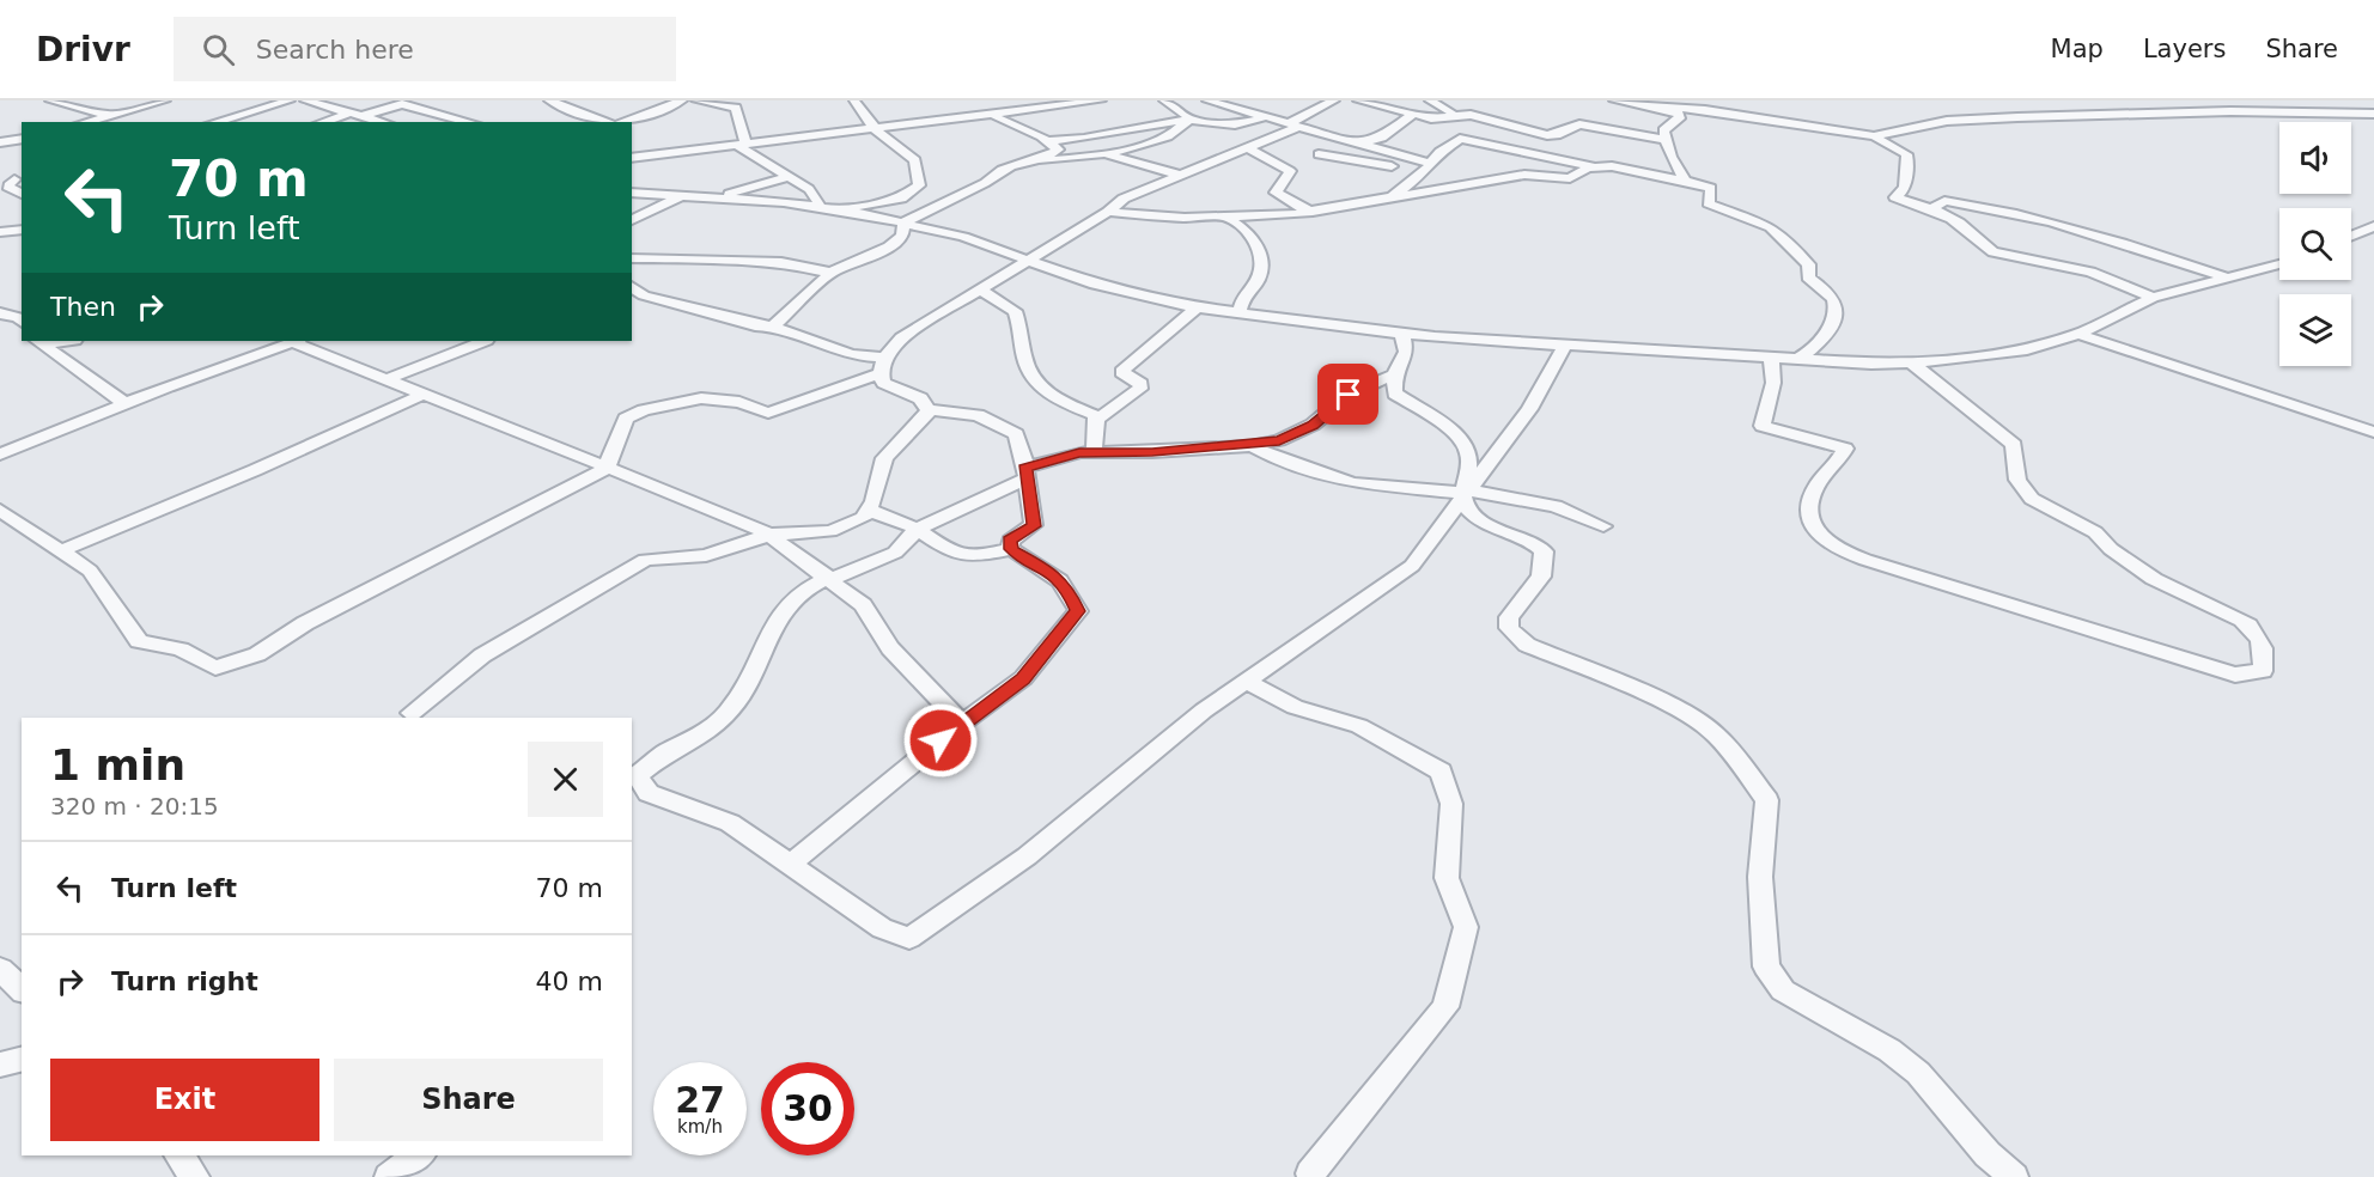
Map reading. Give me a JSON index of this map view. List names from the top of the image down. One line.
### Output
{"page":{"header":"Drivr","search":"Search here","nav":["Map","Layers","Share"],"turn":["70 m","Turn left"],"then":"Then","heading":["1 min","320 m · 20:15"],"list":[{"name":"Turn left","value":"70 m"},{"name":"Turn right","value":"40 m"}],"buttons":["Exit","Share"],"speed":"27 km/h","limit":"30"}}
